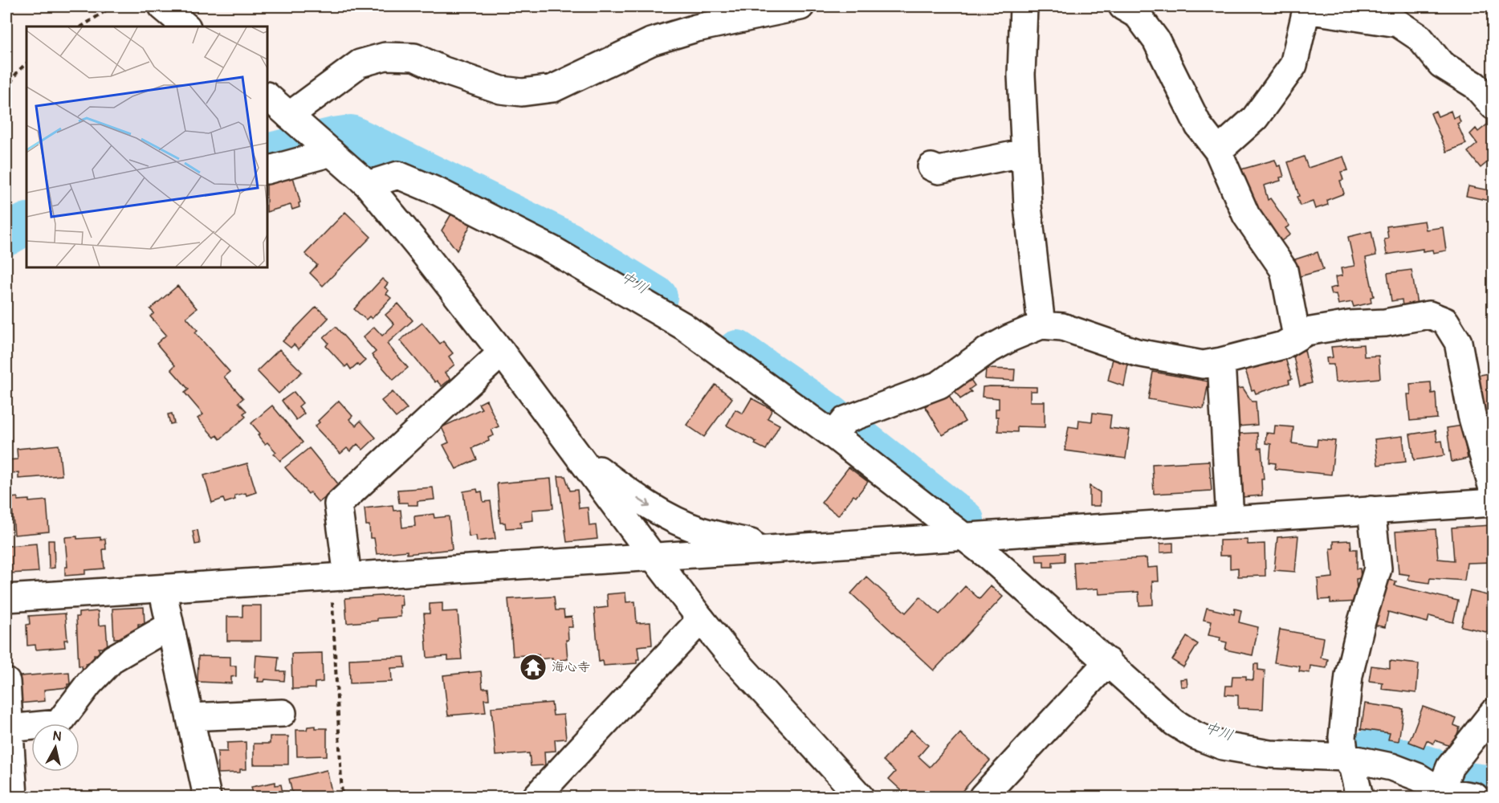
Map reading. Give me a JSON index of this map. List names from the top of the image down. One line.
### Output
{"water":["中川"],"places":{"temple":["海心寺"]},"north":"top"}
